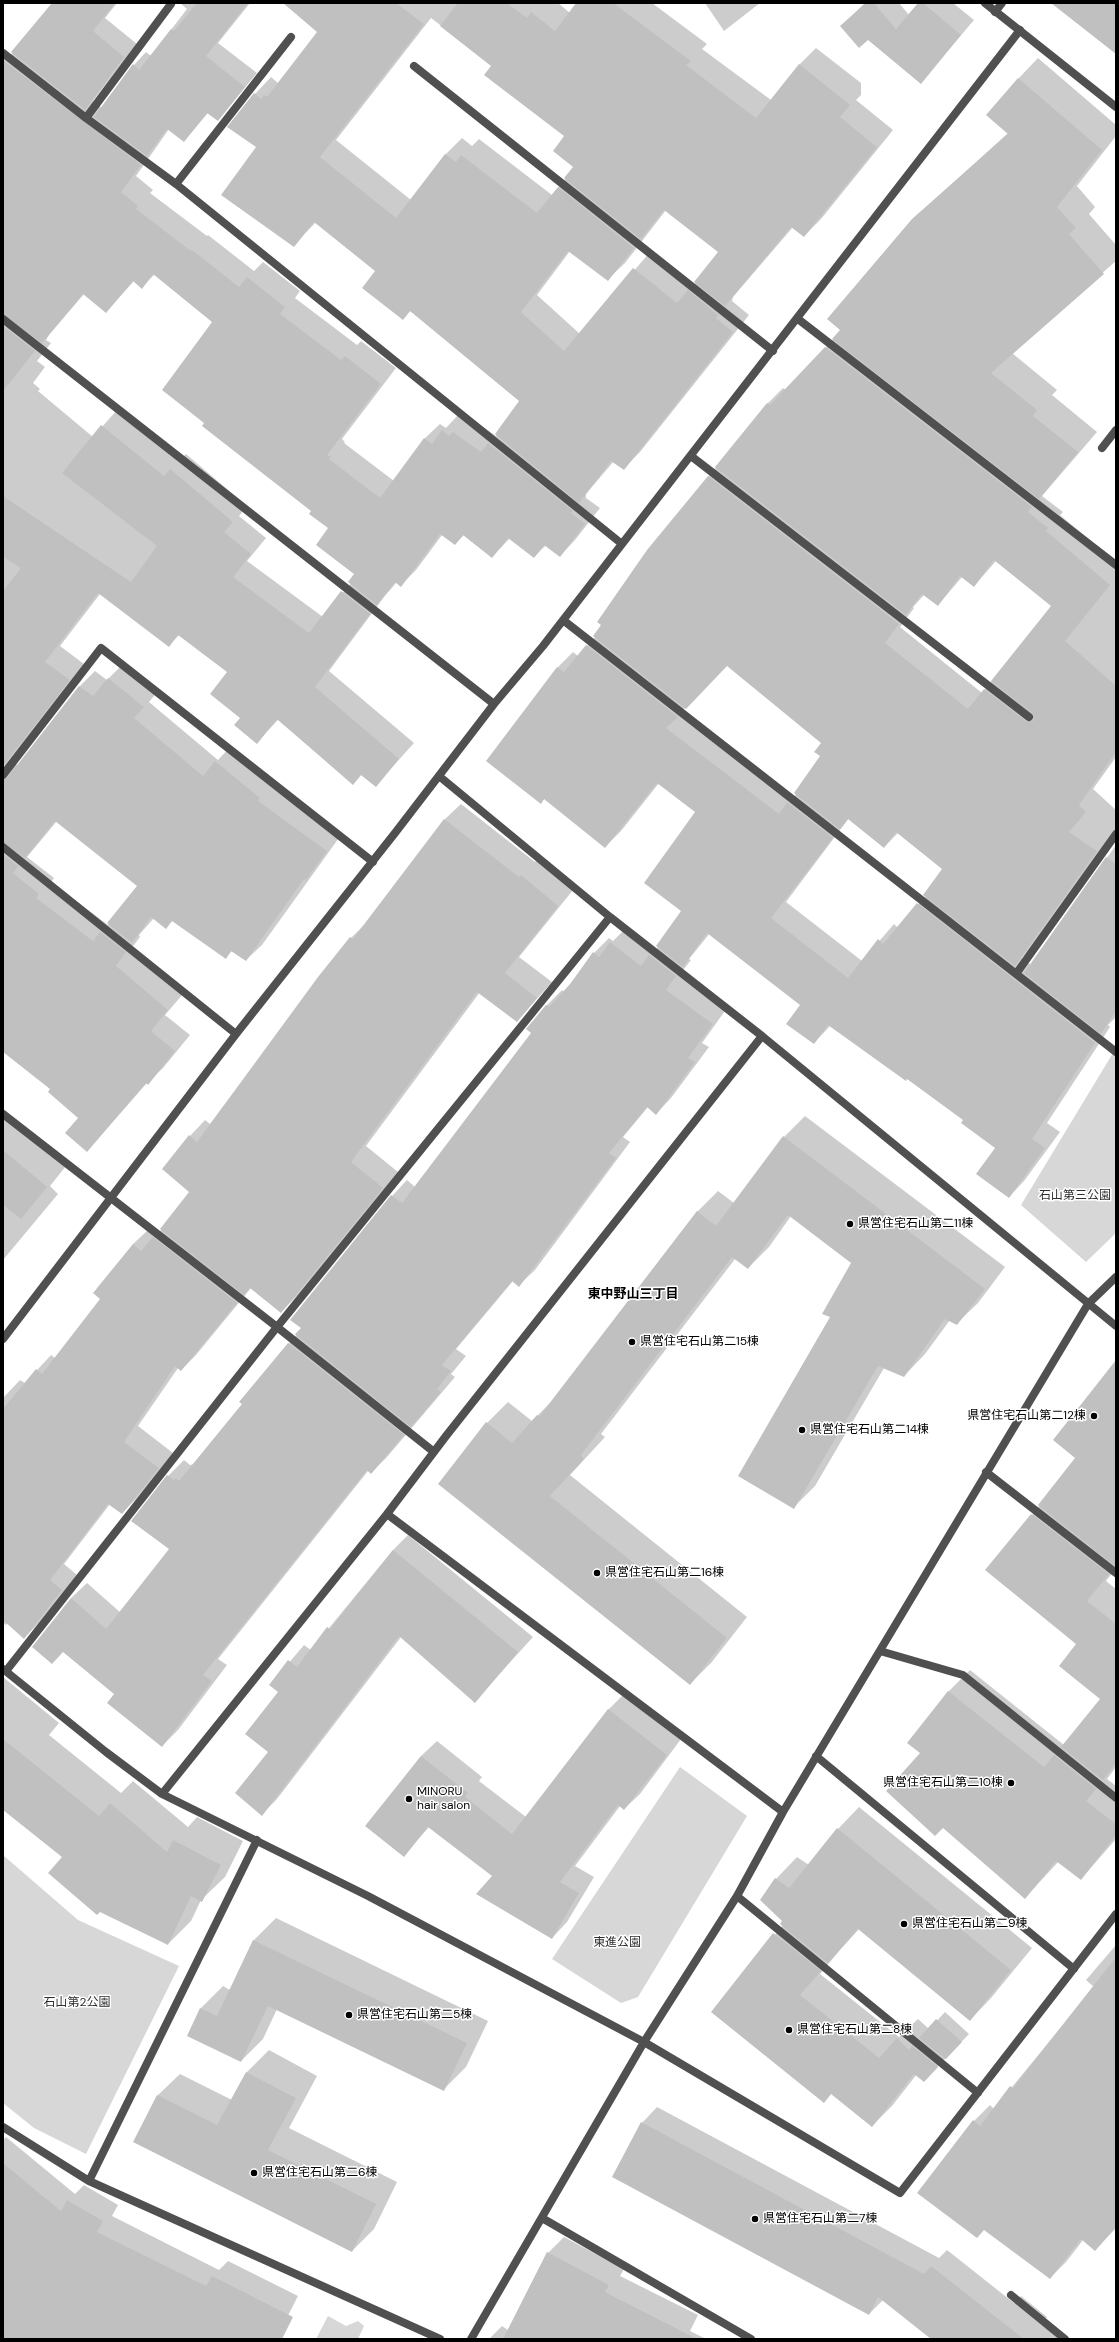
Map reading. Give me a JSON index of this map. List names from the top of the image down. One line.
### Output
{"districts":["東中野山三丁目"],"parks":["石山第三公園","東進公園","石山第2公園"],"places":["県営住宅石山第二11棟","県営住宅石山第二15棟","県営住宅石山第二12棟","県営住宅石山第二14棟","県営住宅石山第二16棟","県営住宅石山第二10棟","MINORU hair salon","県営住宅石山第二9棟","県営住宅石山第二5棟","県営住宅石山第二8棟","県営住宅石山第二6棟","県営住宅石山第二7棟"]}
